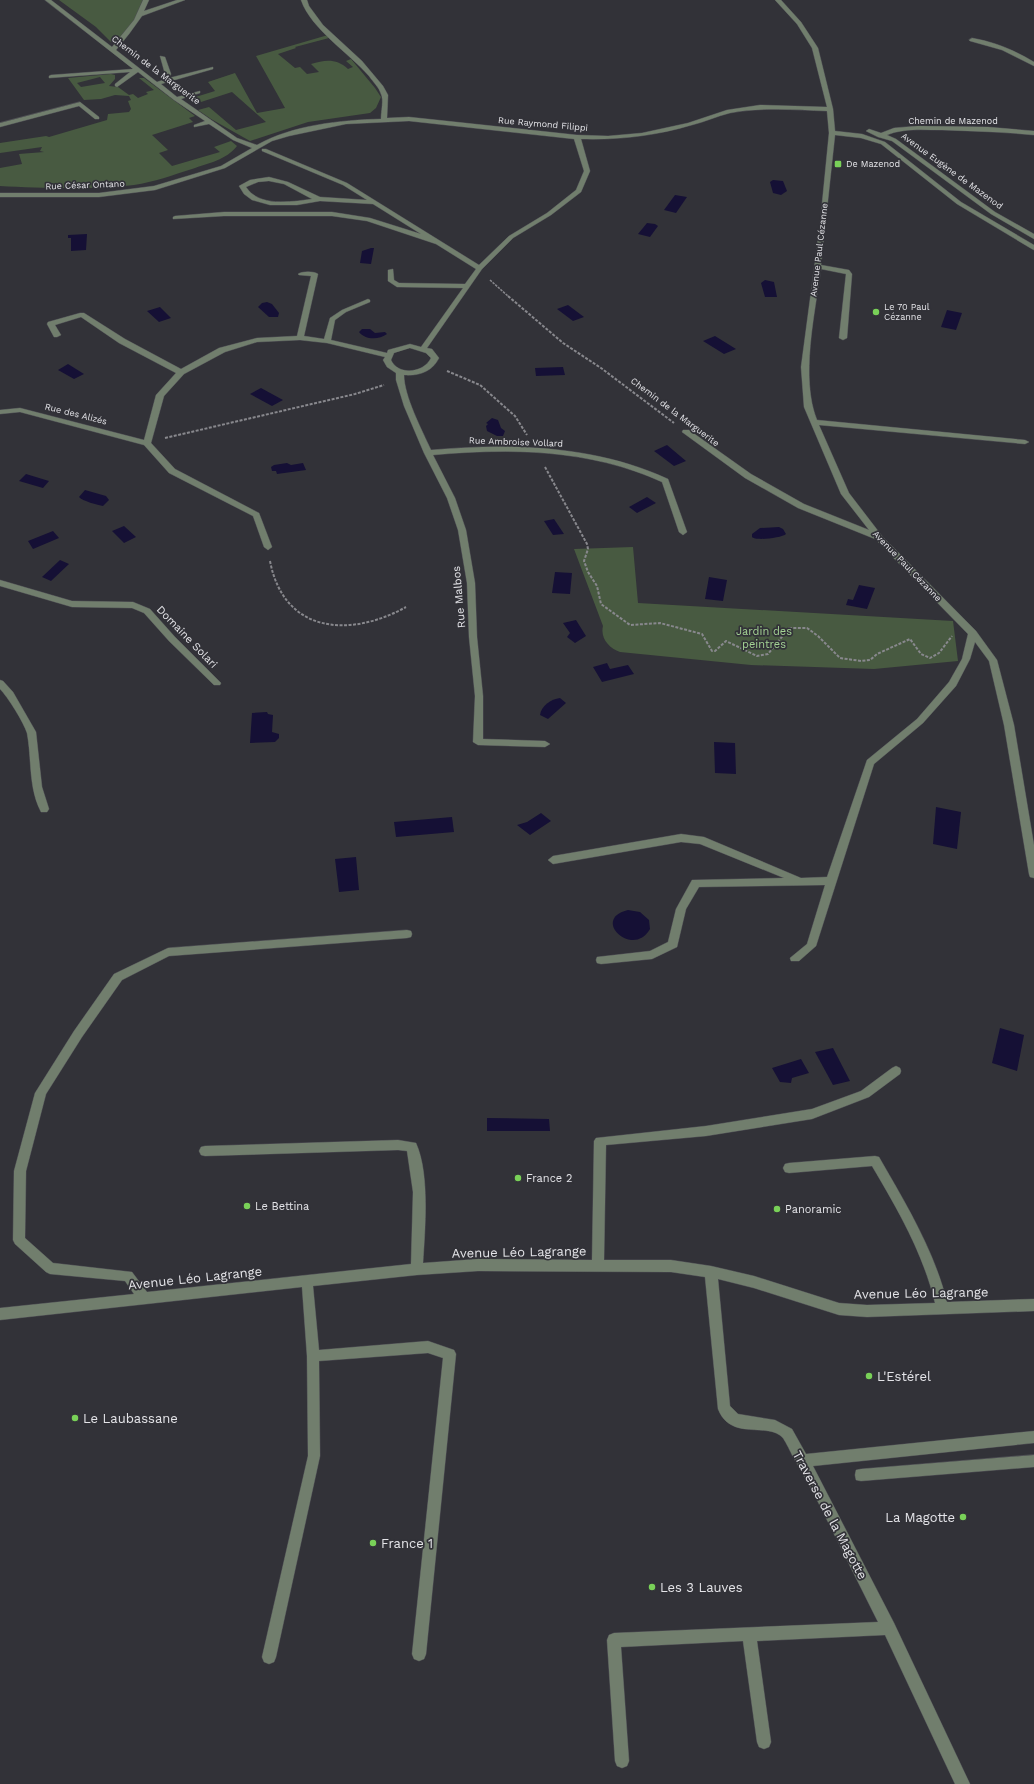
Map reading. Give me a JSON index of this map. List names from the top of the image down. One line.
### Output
{"streets":{"street":["Chemin de la Marguerite","Chemin de Mazenod","Rue Raymond Filippi","Avenue Eugène de Mazenod","Rue César Ontano","Avenue Paul Cézanne","Rue des Alizés","Rue Ambroise Vollard","Rue Malbos","Domaine Solari","Avenue Léo Lagrange","Traverse de la Magotte"]},"crossings":[["Chemin de la Marguerite","Rue Raymond Filippi"],["Chemin de la Marguerite","Rue César Ontano"],["Chemin de la Marguerite","Avenue Paul Cézanne"],["Chemin de Mazenod","Avenue Eugène de Mazenod"],["Rue Raymond Filippi","Rue César Ontano"],["Rue Raymond Filippi","Avenue Paul Cézanne"],["Avenue Eugène de Mazenod","Avenue Paul Cézanne"],["Rue Ambroise Vollard","Rue Malbos"],["Avenue Léo Lagrange","Traverse de la Magotte"]],"parks":["Jardin des peintres"],"places":{"transit":["De Mazenod"],"other":["Le 70 Paul Cézanne","France 2","Le Bettina","Panoramic","L'Estérel","Le Laubassane","La Magotte","France 1","Les 3 Lauves"]}}
